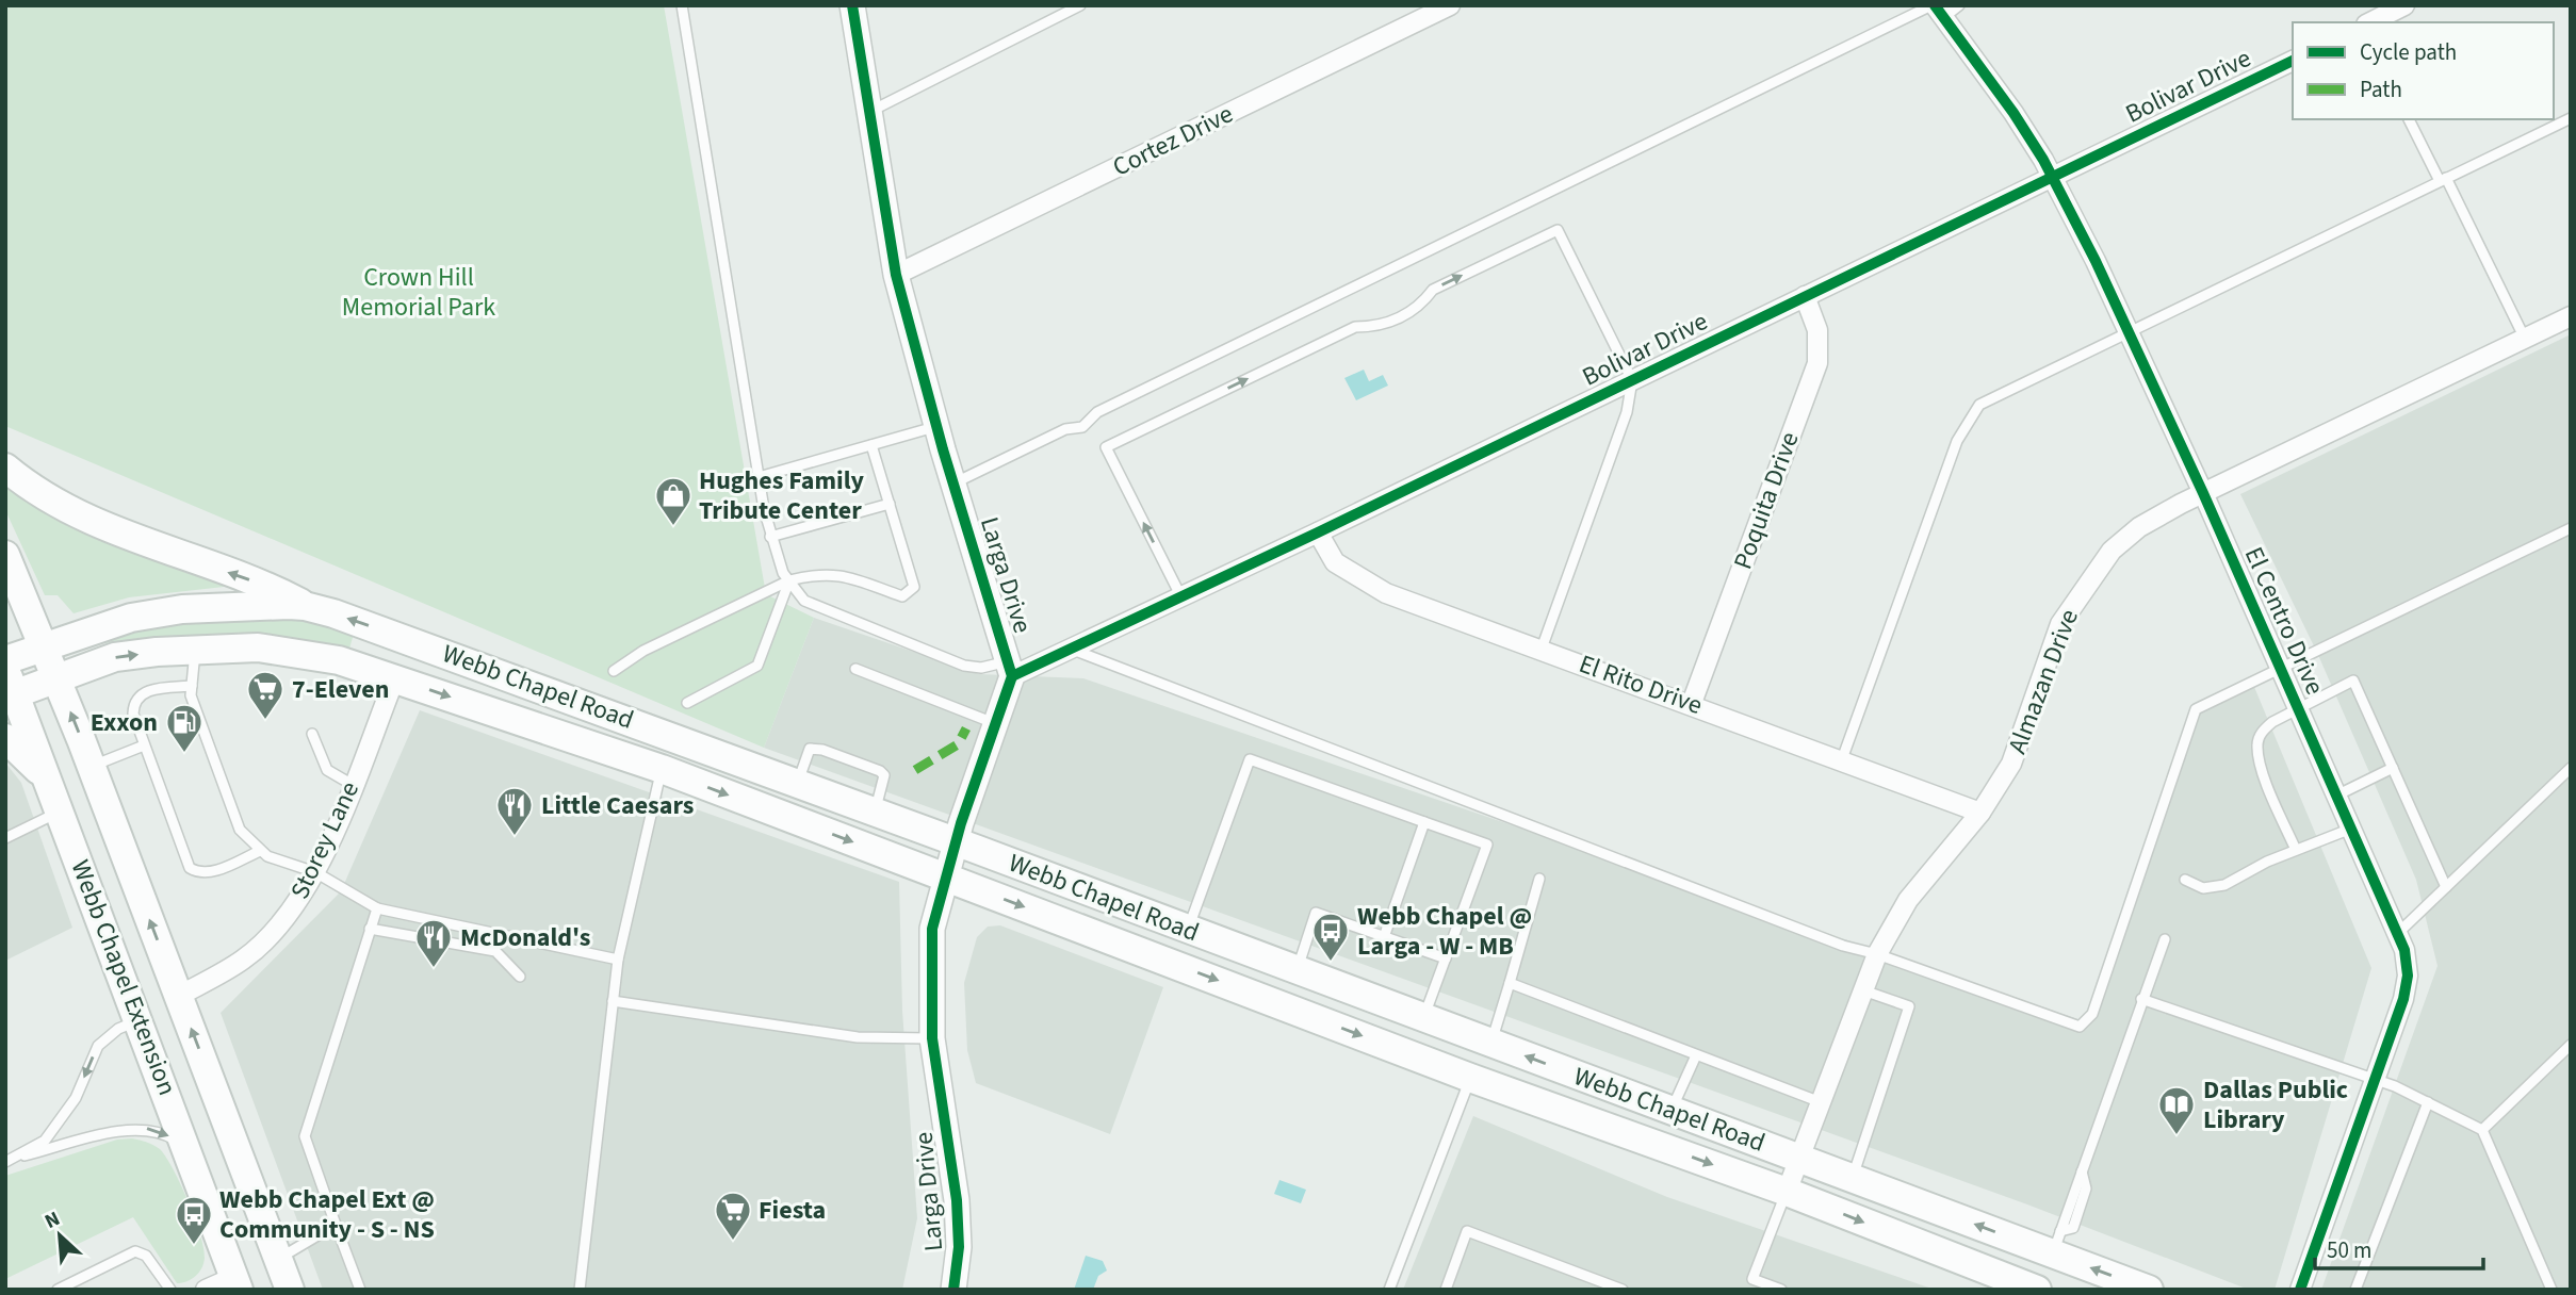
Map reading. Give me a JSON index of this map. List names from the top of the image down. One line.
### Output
{"streets":{"main road":["Webb Chapel Road","Webb Chapel Extension"],"street":["Bolivar Drive","Cortez Drive","Poquita Drive","Larga Drive","El Centro Drive","Almazan Drive","El Rito Drive","Storey Lane"]},"crossings":[["Bolivar Drive","Poquita Drive"],["Bolivar Drive","Larga Drive"],["Bolivar Drive","El Centro Drive"],["Bolivar Drive","El Rito Drive"],["Cortez Drive","Larga Drive"],["Poquita Drive","El Rito Drive"],["Larga Drive","Webb Chapel Road"],["El Centro Drive","Almazan Drive"],["Almazan Drive","El Rito Drive"],["Almazan Drive","Webb Chapel Road"],["Webb Chapel Road","Storey Lane"],["Webb Chapel Road","Webb Chapel Extension"],["Storey Lane","Webb Chapel Extension"]],"parks":["Crown Hill Memorial Park"],"places":{"shop":["Hughes Family Tribute Center"],"supermarket":["7-Eleven","Fiesta"],"fuel station":["Exxon"],"restaurant":["Little Caesars","McDonald's"],"bus stop":["Webb Chapel @ Larga - W - MB","Webb Chapel Ext @ Community - S - NS"],"library":["Dallas Public Library"]},"legend":["Cycle path","Path"],"scale_bar":"50 m","north":"top left"}
